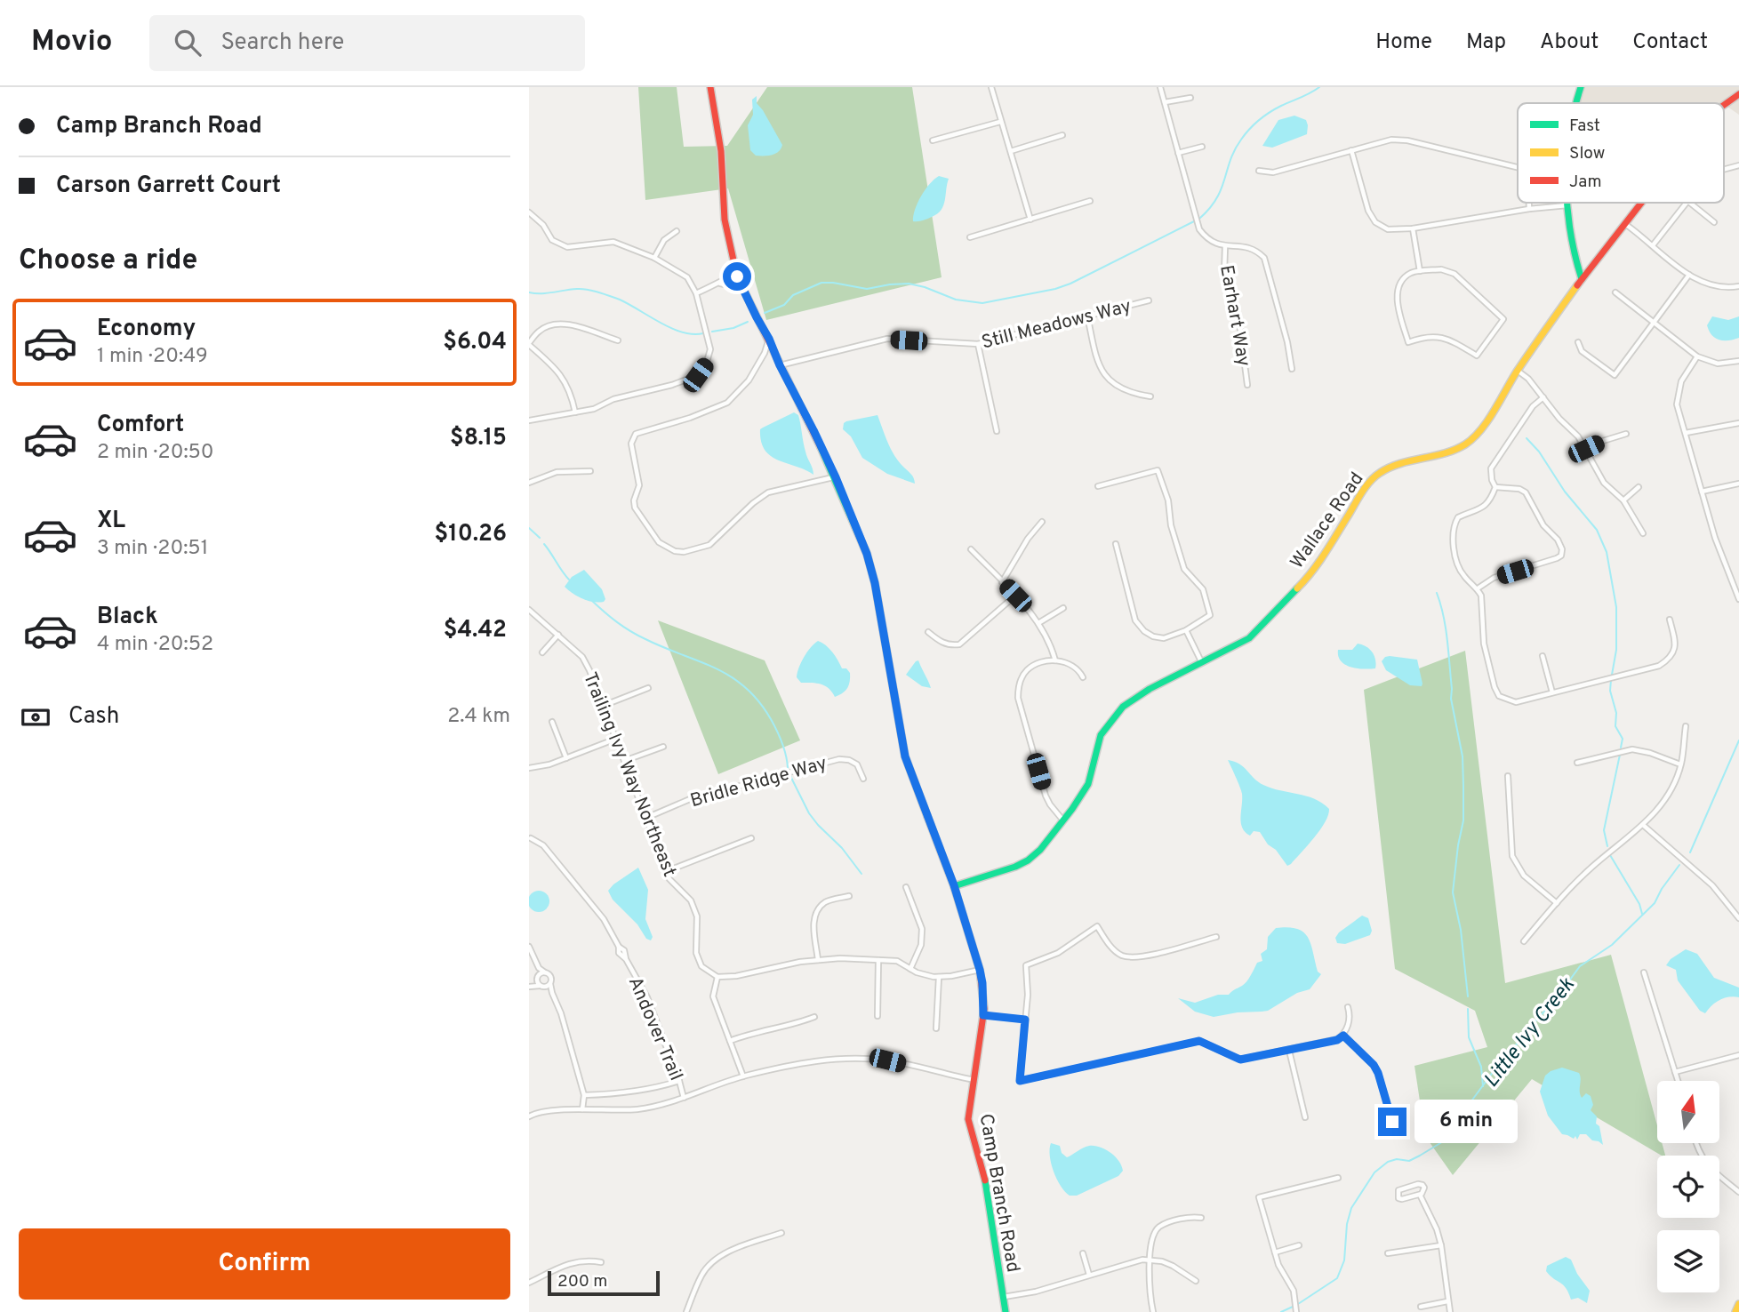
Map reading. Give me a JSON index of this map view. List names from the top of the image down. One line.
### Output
{"streets":{"street":["Earhart Way","Still Meadows Way","Wallace Road","Trailing Ivy Way Northeast","Bridle Ridge Way","Andover Trail","Camp Branch Road"]},"crossings":[["Wallace Road","Camp Branch Road"],["Trailing Ivy Way Northeast","Bridle Ridge Way"]],"water":["Little Ivy Creek"],"legend":["Fast","Slow","Jam"],"scale_bar":"200 m","north":"top","page":{"header":"Movio","search":"Search here","nav":["Home","Map","About","Contact"],"banner":["Camp Branch Road","Carson Garrett Court"],"heading":"Choose a ride","list":[{"name":"Economy","note":"1 min · 20:49","value":"$6.04"},{"name":"Comfort","note":"2 min · 20:50","value":"$8.15"},{"name":"XL","note":"3 min · 20:51","value":"$10.26"},{"name":"Black","note":"4 min · 20:52","value":"$4.42"}],"pay":["Cash","2.4 km"],"bubble":"6 min","buttons":"Confirm","scale":"200 m"}}
